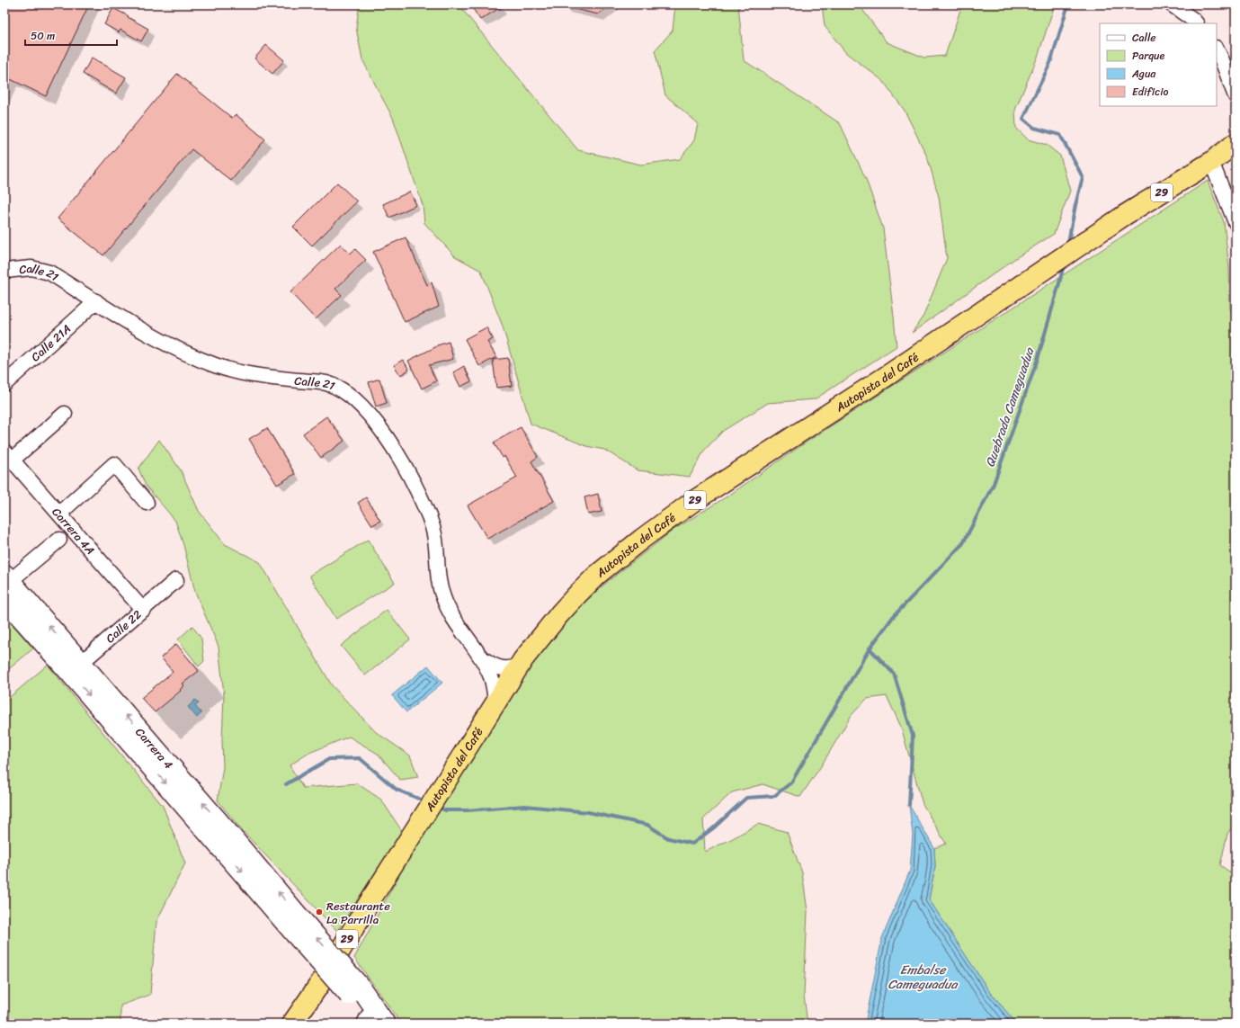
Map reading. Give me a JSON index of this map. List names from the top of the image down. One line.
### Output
{"streets":{"highway":["29","Autopista del Café"],"main road":["Carrera 4"],"street":["Calle 21","Calle 21A","Carrera 4A","Calle 22"]},"crossings":[["Calle 21","Calle 21A"],["Calle 21","Autopista del Café"],["Carrera 4A","Calle 22"],["Calle 22","Carrera 4"]],"water":["Quebrada Cameguadua","Embalse Cameguadua"],"places":["Restaurante La Parrilla"],"legend":["Calle","Parque","Agua","Edificio"],"scale_bar":"50 m"}
